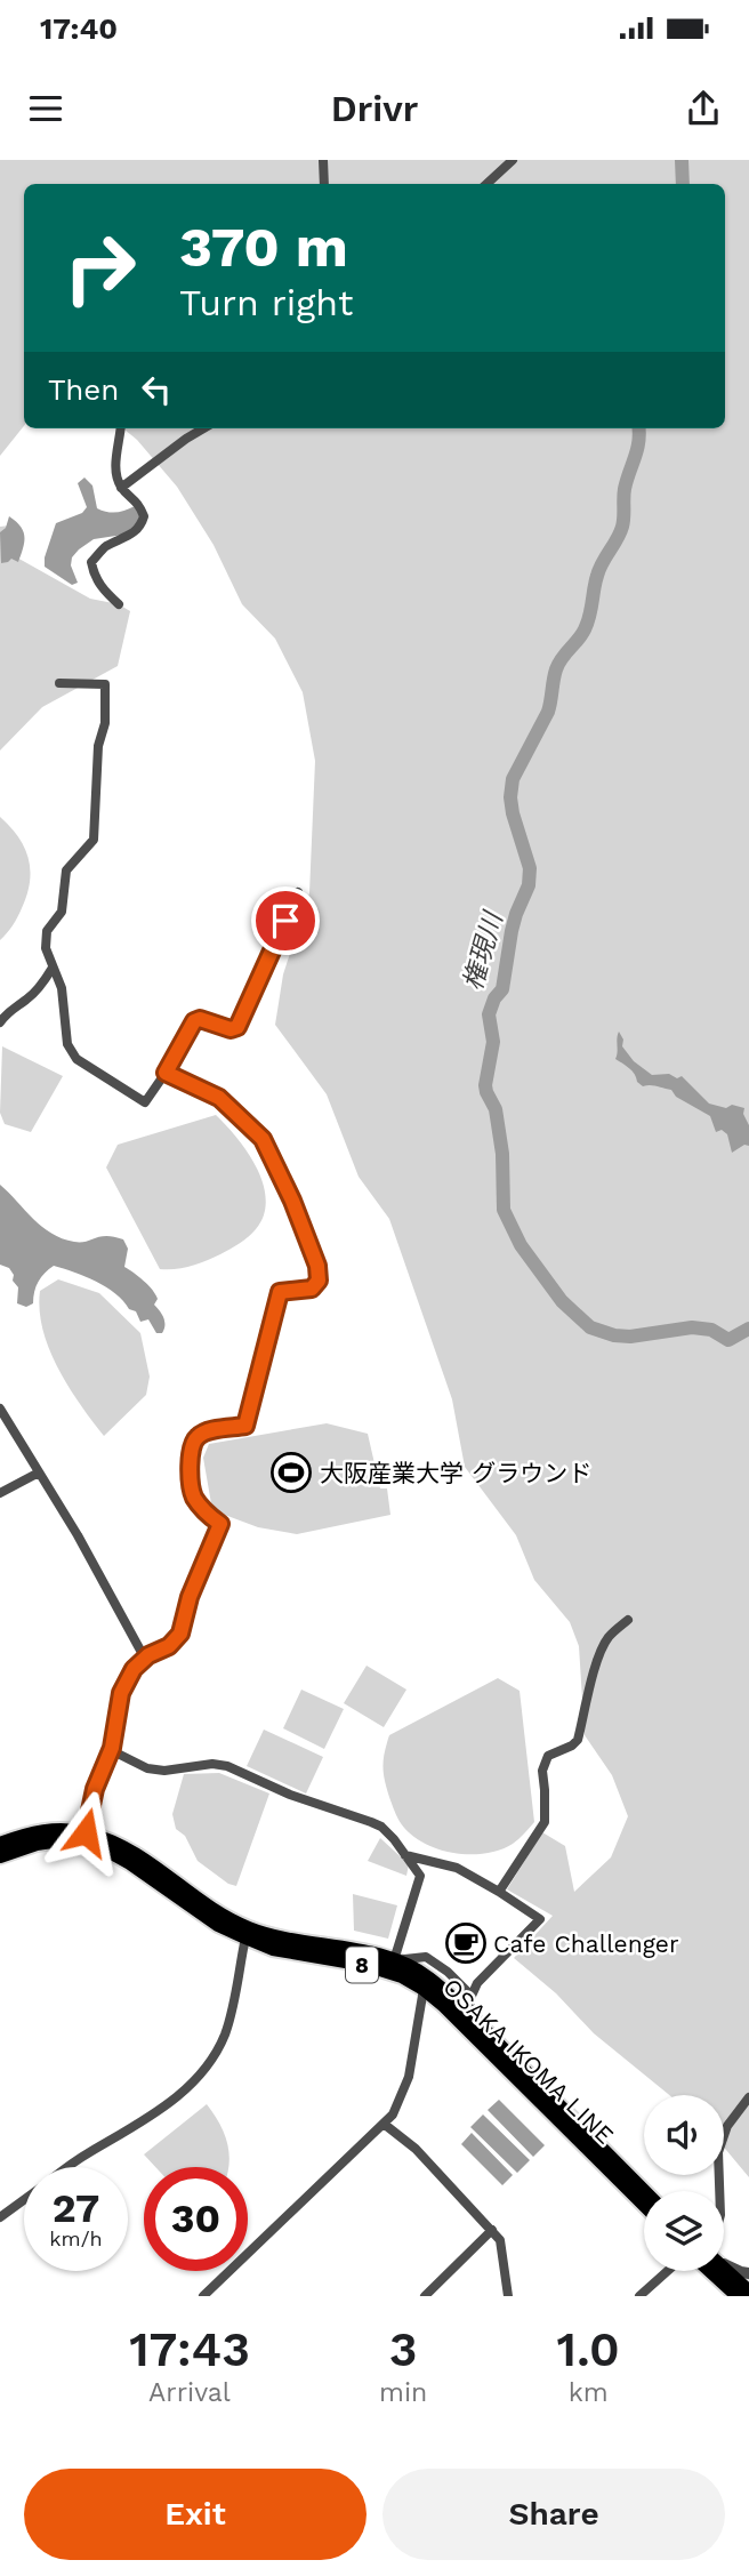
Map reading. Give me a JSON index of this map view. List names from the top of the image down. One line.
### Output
{"streets":{"main road":["8","OSAKA IKOMA LINE"]},"water":["権現川"],"places":{"sports":["大阪産業大学 グラウンド"],"cafe":["Cafe Challenger"]},"page":{"status":"17:40","header":"Drivr","turn":["370 m","Turn right"],"then":"Then","speed":"27 km/h","limit":"30","eta":["17:43","Arrival","3","min","1.0","km"],"buttons":["Exit","Share"]}}
